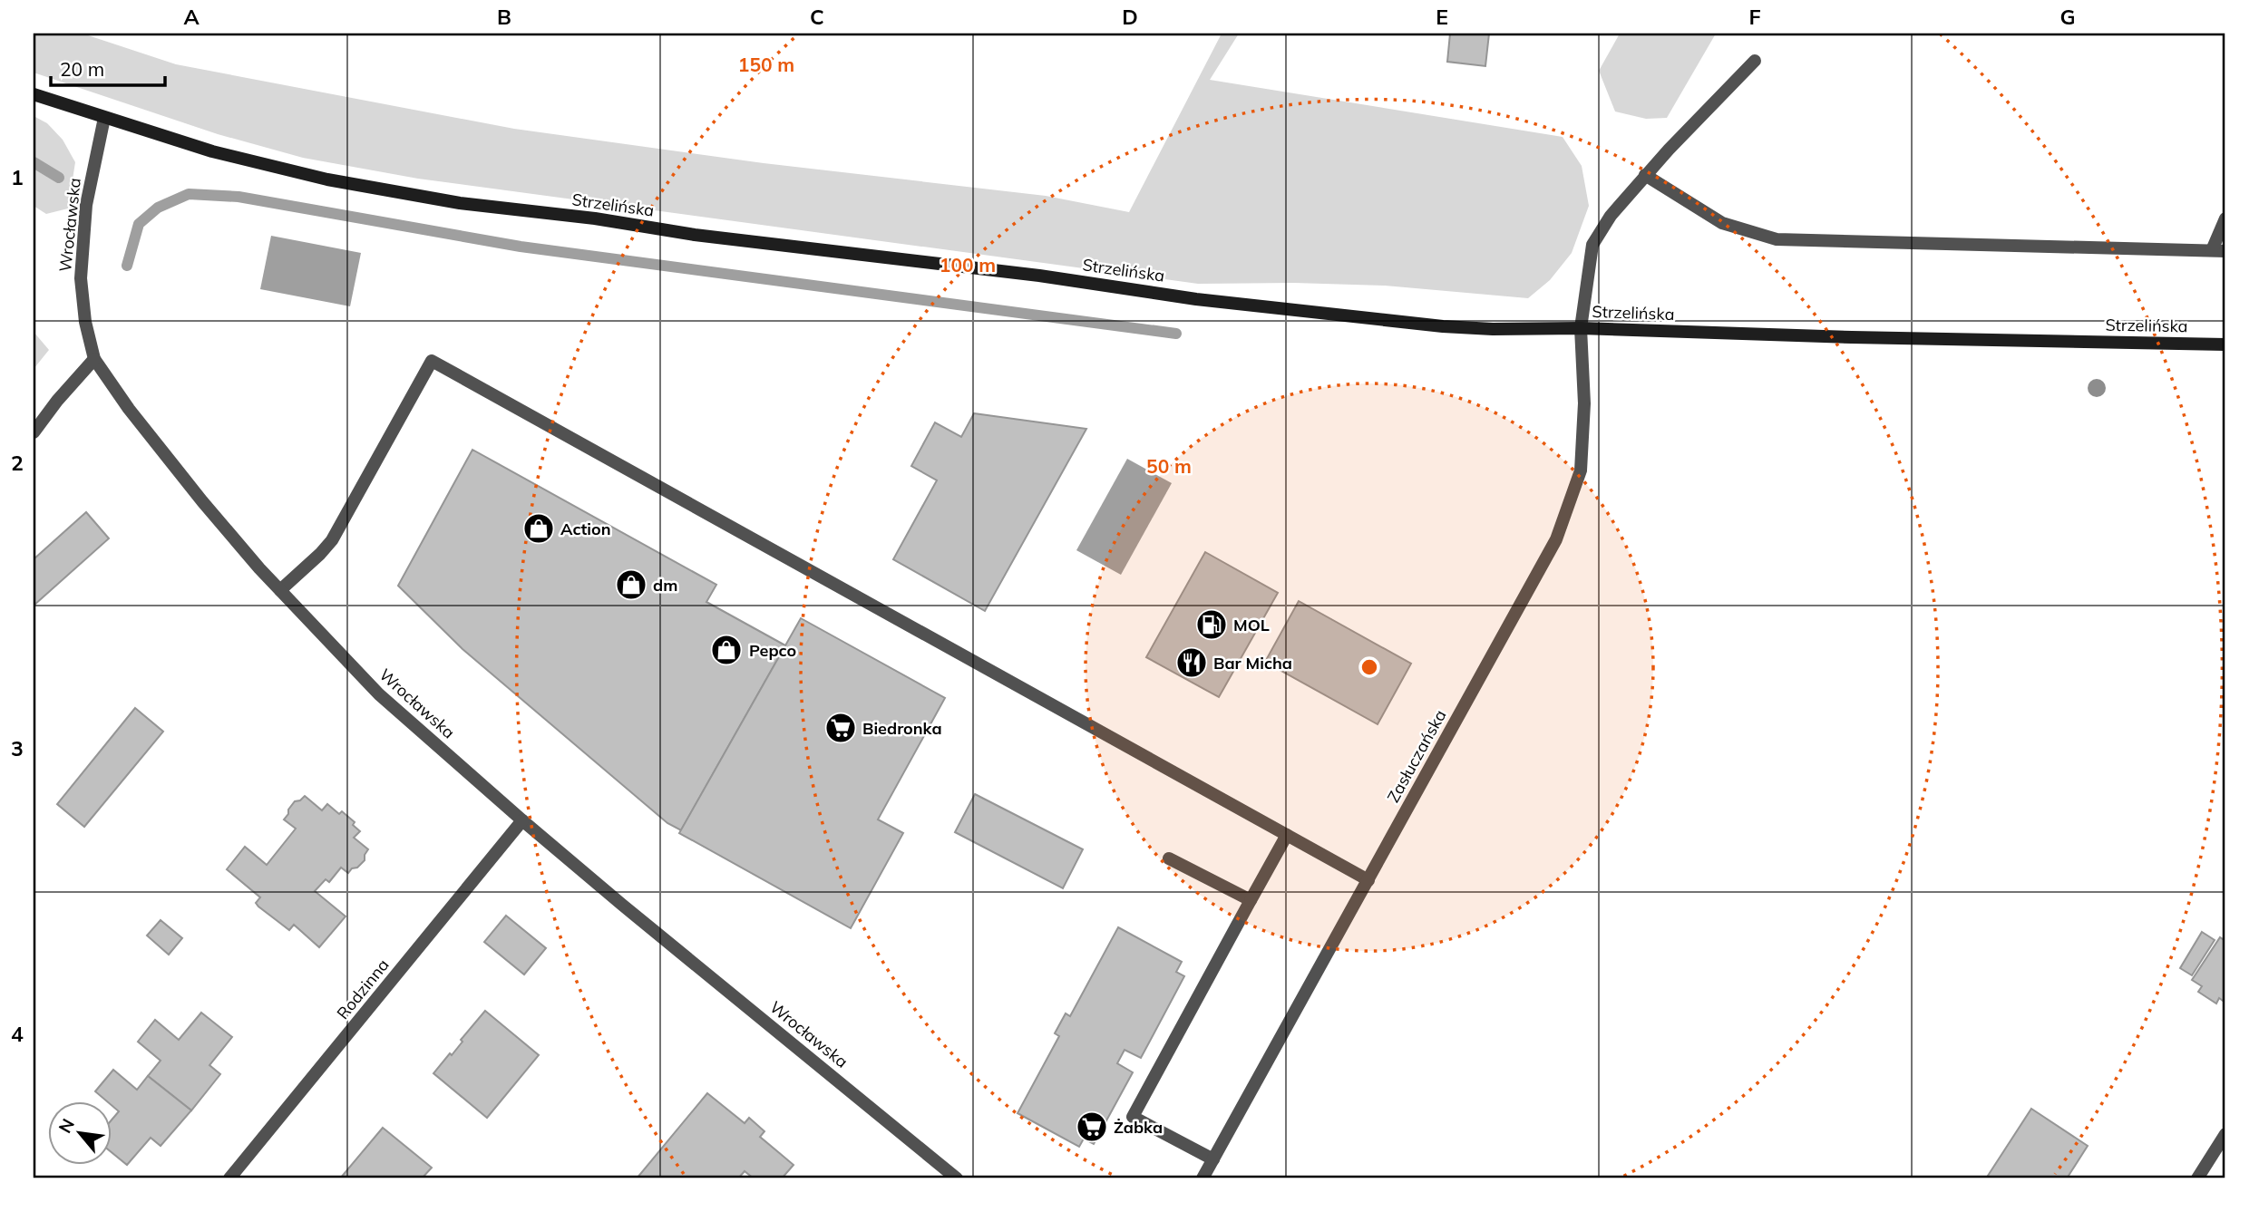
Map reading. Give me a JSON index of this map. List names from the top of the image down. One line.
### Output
{"streets":{"main road":["Strzelińska"],"street":["Wrocławska","Zasłuczańska","Rodzinna"]},"crossings":[["Strzelińska","Wrocławska"],["Strzelińska","Zasłuczańska"],["Wrocławska","Rodzinna"]],"places":{"shop":["Action","dm","Pepco"],"fuel station":["MOL"],"restaurant":["Bar Micha"],"supermarket":["Biedronka","Żabka"]},"scale_bar":"20 m","north":"top left","grid":{"columns":["A","B","C","D","E","F","G"],"rows":["1","2","3","4"]},"rings":["150 m","100 m","50 m"]}
